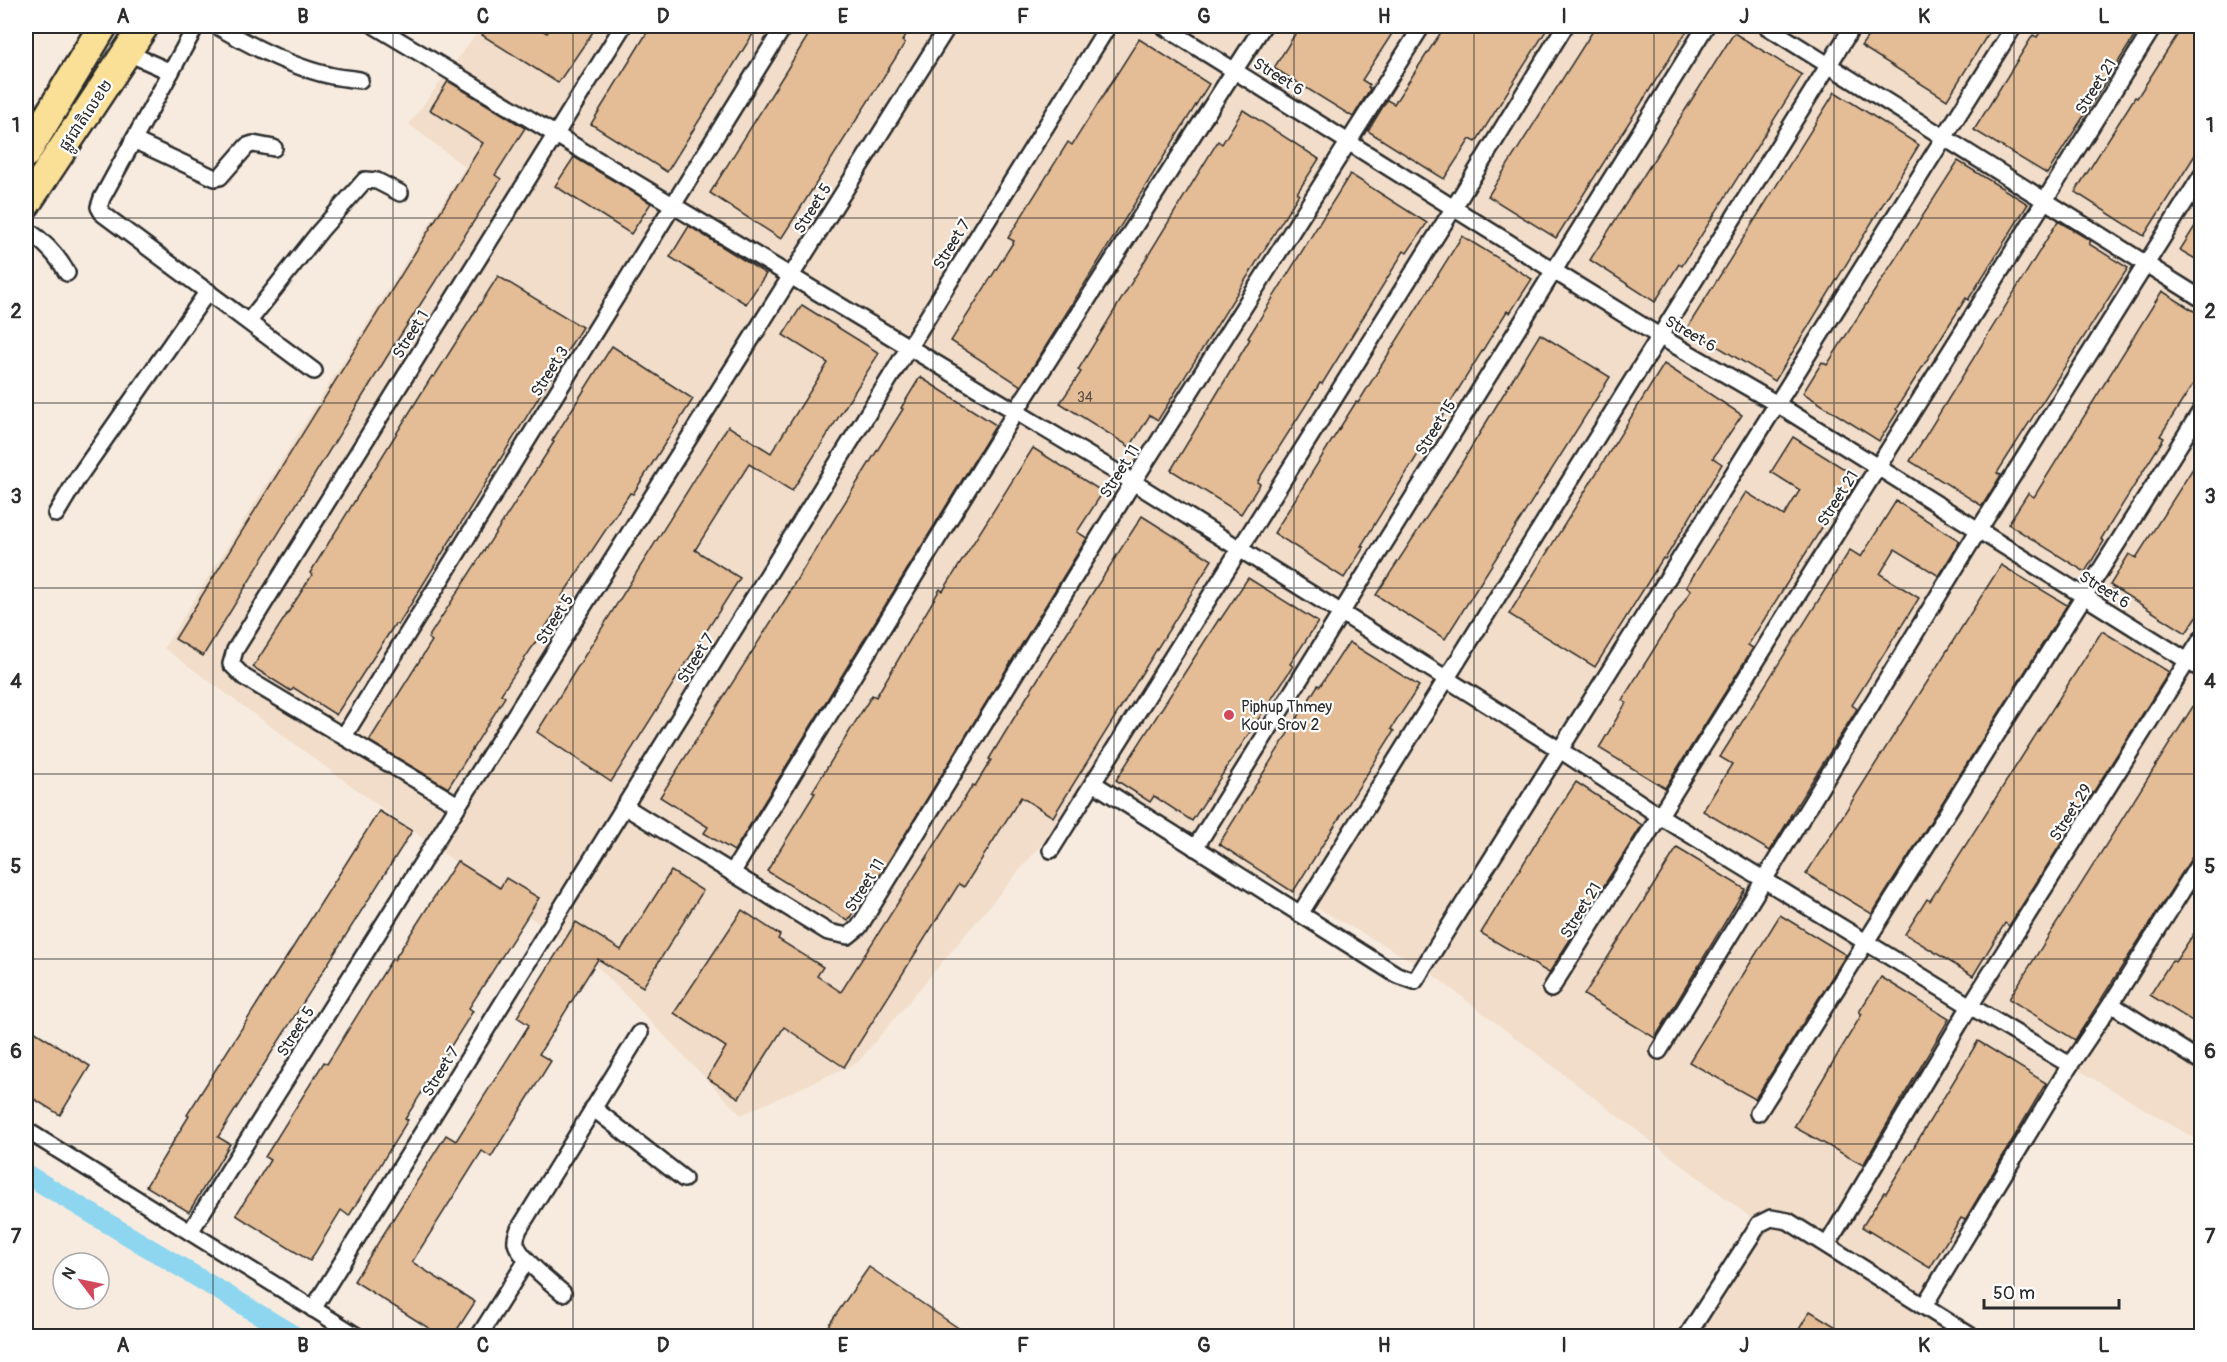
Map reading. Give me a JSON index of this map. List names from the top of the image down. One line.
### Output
{"streets":{"highway":["ផ្លូវជាតិលេខ២"],"street":["Street 6","Street 21","Street 5","Street 7","Street 1","Street 3","Street 15","Street 11","Street 29"]},"crossings":[["Street 6","Street 21"],["Street 6","Street 15"],["Street 6","Street 11"],["Street 6","Street 29"],["Street 1","Street 3"]],"places":["Piphup Thmey Kour Srov 2"],"house_numbers":["34"],"scale_bar":"50 m","north":"top left","grid":{"columns":["A","B","C","D","E","F","G","H","I","J","K","L"],"rows":["1","2","3","4","5","6","7"]}}
